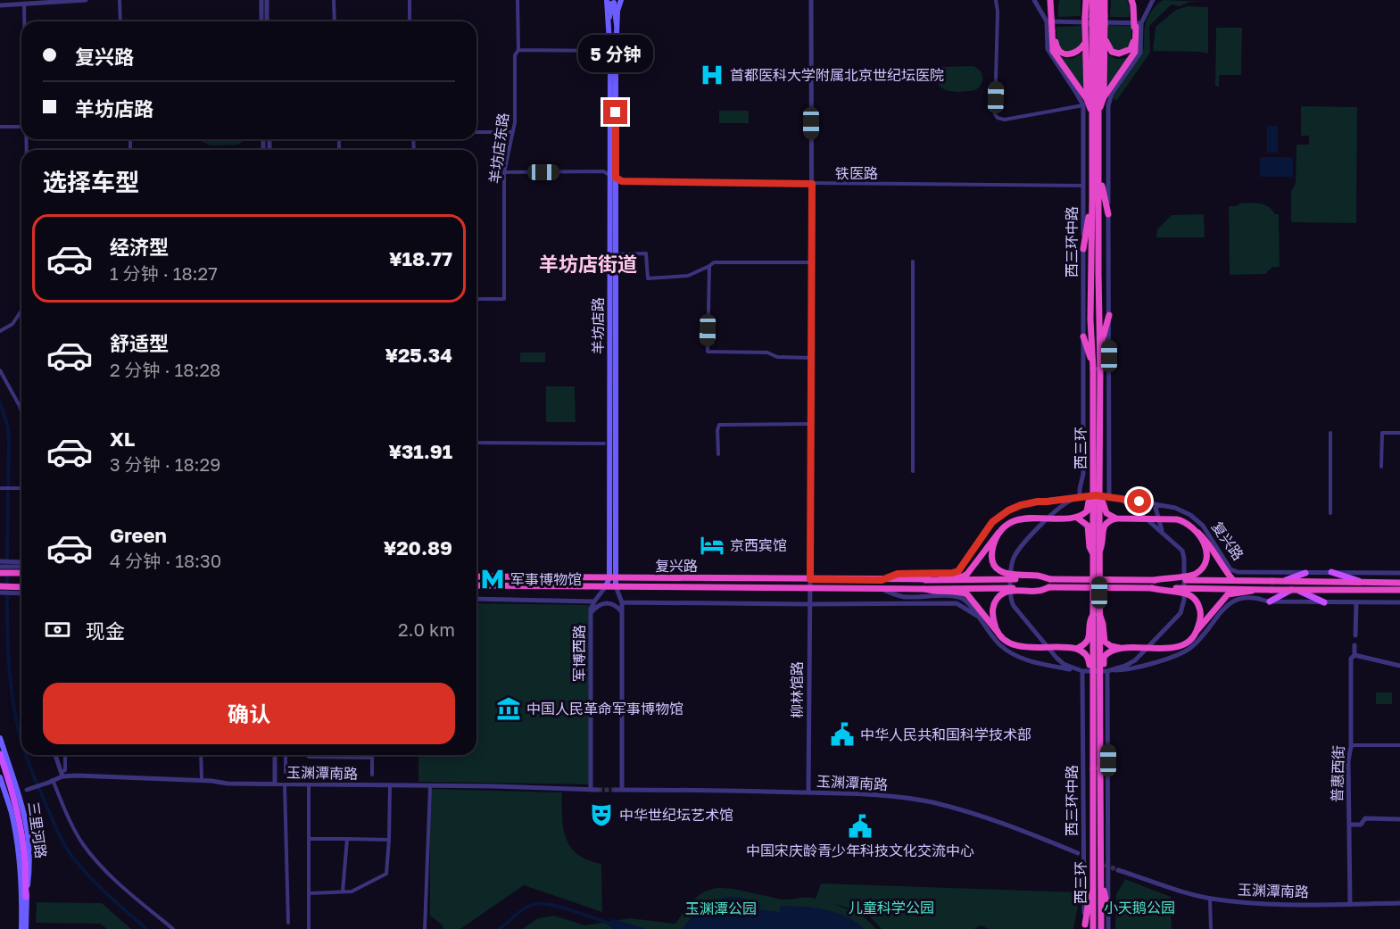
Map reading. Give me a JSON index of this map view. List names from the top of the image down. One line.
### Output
{"streets":{"highway":["西三环","复兴路"],"main road":["羊坊店路","三里河路"],"street":["羊坊店东路","铁医路","西三环中路","军博西路","柳林馆路","玉渊潭南路","普惠西街"]},"crossings":[["羊坊店东路","铁医路"],["铁医路","西三环中路"],["铁医路","羊坊店路"],["铁医路","柳林馆路"],["西三环中路","复兴路"],["羊坊店路","复兴路"],["羊坊店路","军博西路"],["复兴路","军博西路"],["复兴路","柳林馆路"],["军博西路","玉渊潭南路"],["柳林馆路","玉渊潭南路"],["玉渊潭南路","普惠西街"],["玉渊潭南路","三里河路"]],"districts":["羊坊店街道"],"parks":["儿童科学公园","小天鹅公园","玉渊潭公园"],"places":{"hospital":["首都医科大学附属北京世纪坛医院"],"hotel":["京西宾馆"],"metro station":["军事博物馆"],"museum":["中国人民革命军事博物馆"],"public building":["中华人民共和国科学技术部","中国宋庆龄青少年科技文化交流中心"],"theatre":["中华世纪坛艺术馆"]},"page":{"banner":["复兴路","羊坊店路"],"bubble":"5 分钟","heading":"选择车型","list":[{"name":"经济型","note":"1 分钟 · 18:27","value":"¥18.77"},{"name":"舒适型","note":"2 分钟 · 18:28","value":"¥25.34"},{"name":"XL","note":"3 分钟 · 18:29","value":"¥31.91"},{"name":"Green","note":"4 分钟 · 18:30","value":"¥20.89"}],"pay":["现金","2.0 km"],"buttons":"确认"}}
